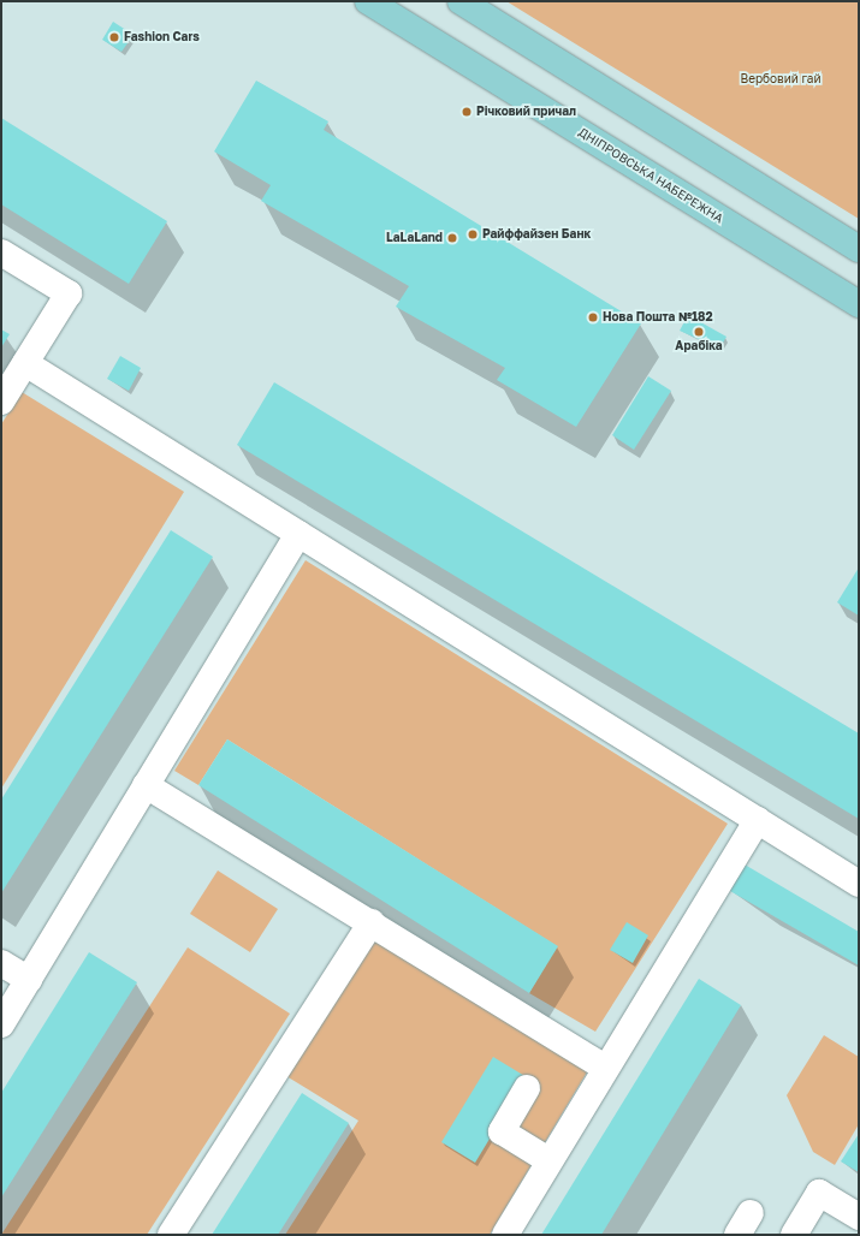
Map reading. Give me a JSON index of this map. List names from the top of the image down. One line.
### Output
{"streets":{"main road":["ДНІПРОВСЬКА НАБЕРЕЖНА"]},"parks":["Вербовий гай"],"places":["Fashion Cars","Річковий причал","Райффайзен Банк","LaLaLand","Нова Пошта №182","Арабіка"]}
